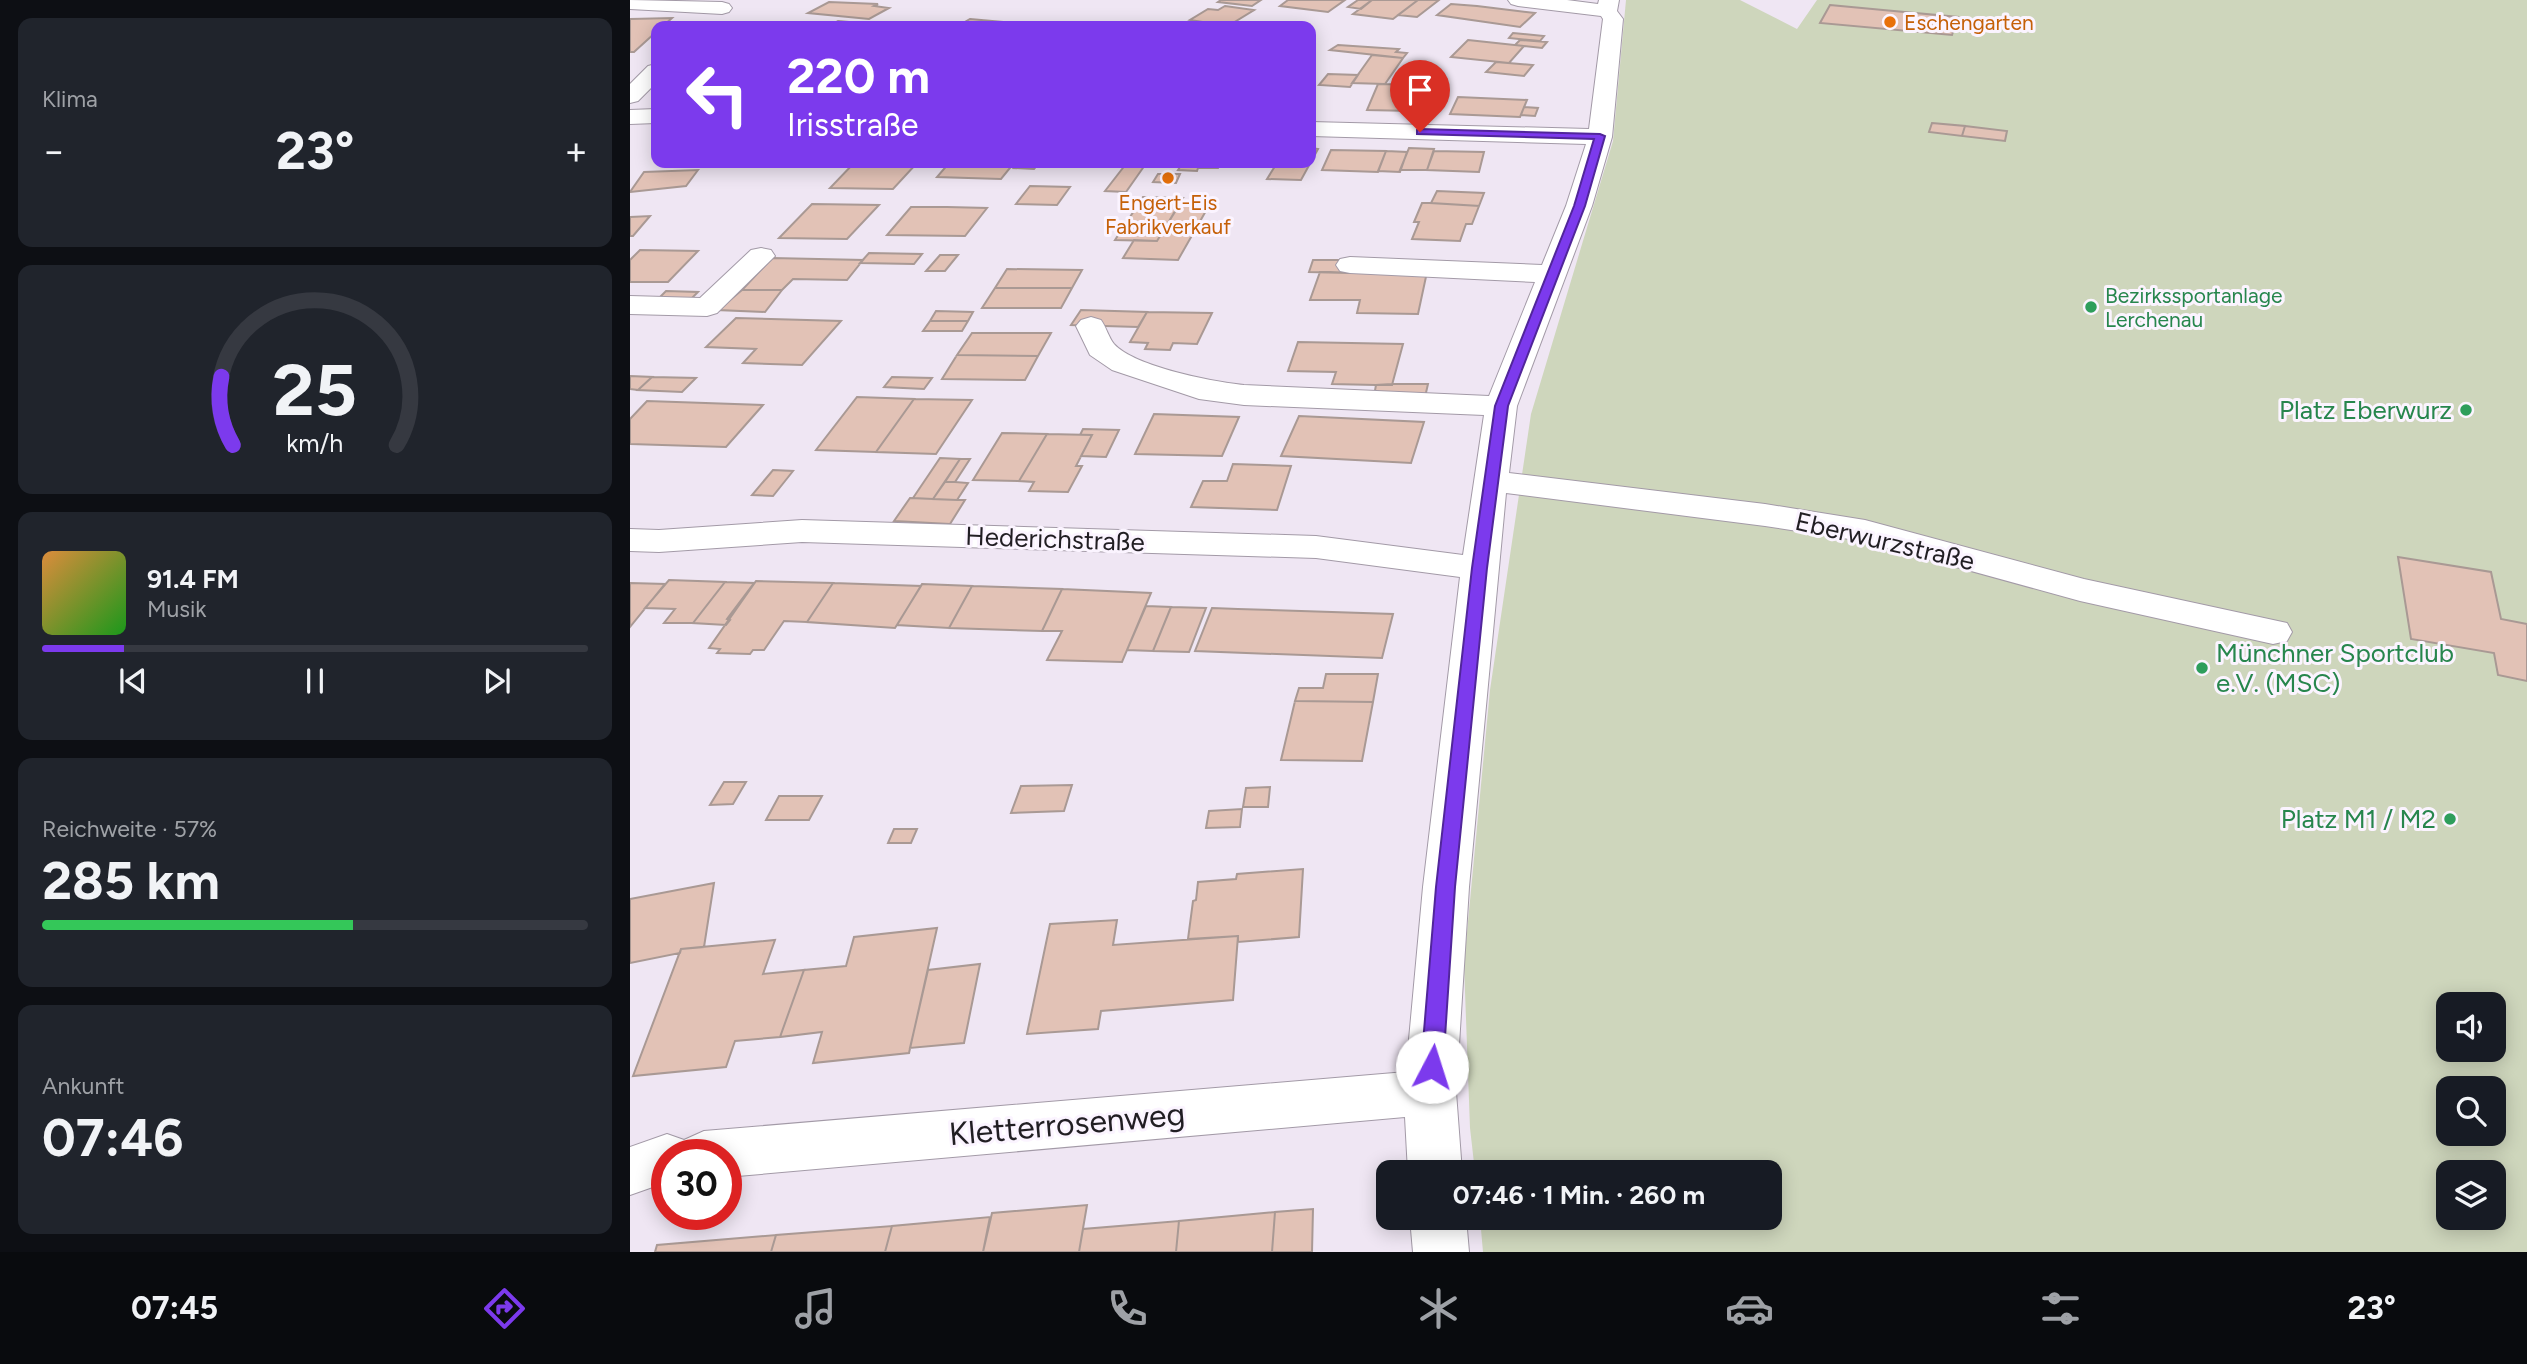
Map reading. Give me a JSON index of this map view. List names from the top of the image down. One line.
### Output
{"streets":{"street":["Hederichstraße","Eberwurzstraße","Kletterrosenweg"]},"places":["Eschengarten","Engert-Eis Fabrikverkauf","Bezirkssportanlage Lerchenau","Platz Eberwurz","Münchner Sportclub e.V. (MSC)","Platz M1 / M2"],"page":{"tile":["Klima",["Reichweite · 57%","285 km"],["Ankunft","07:46"]],"turn":["220 m","Irisstraße"],"heat":["−","23°","+"],"song":["91.4 FM","Musik"],"limit":"30","trip":"07:46 · 1 Min. · 260 m","tabs":["07:45","23°"],"gauge":["25","km/h"]}}
